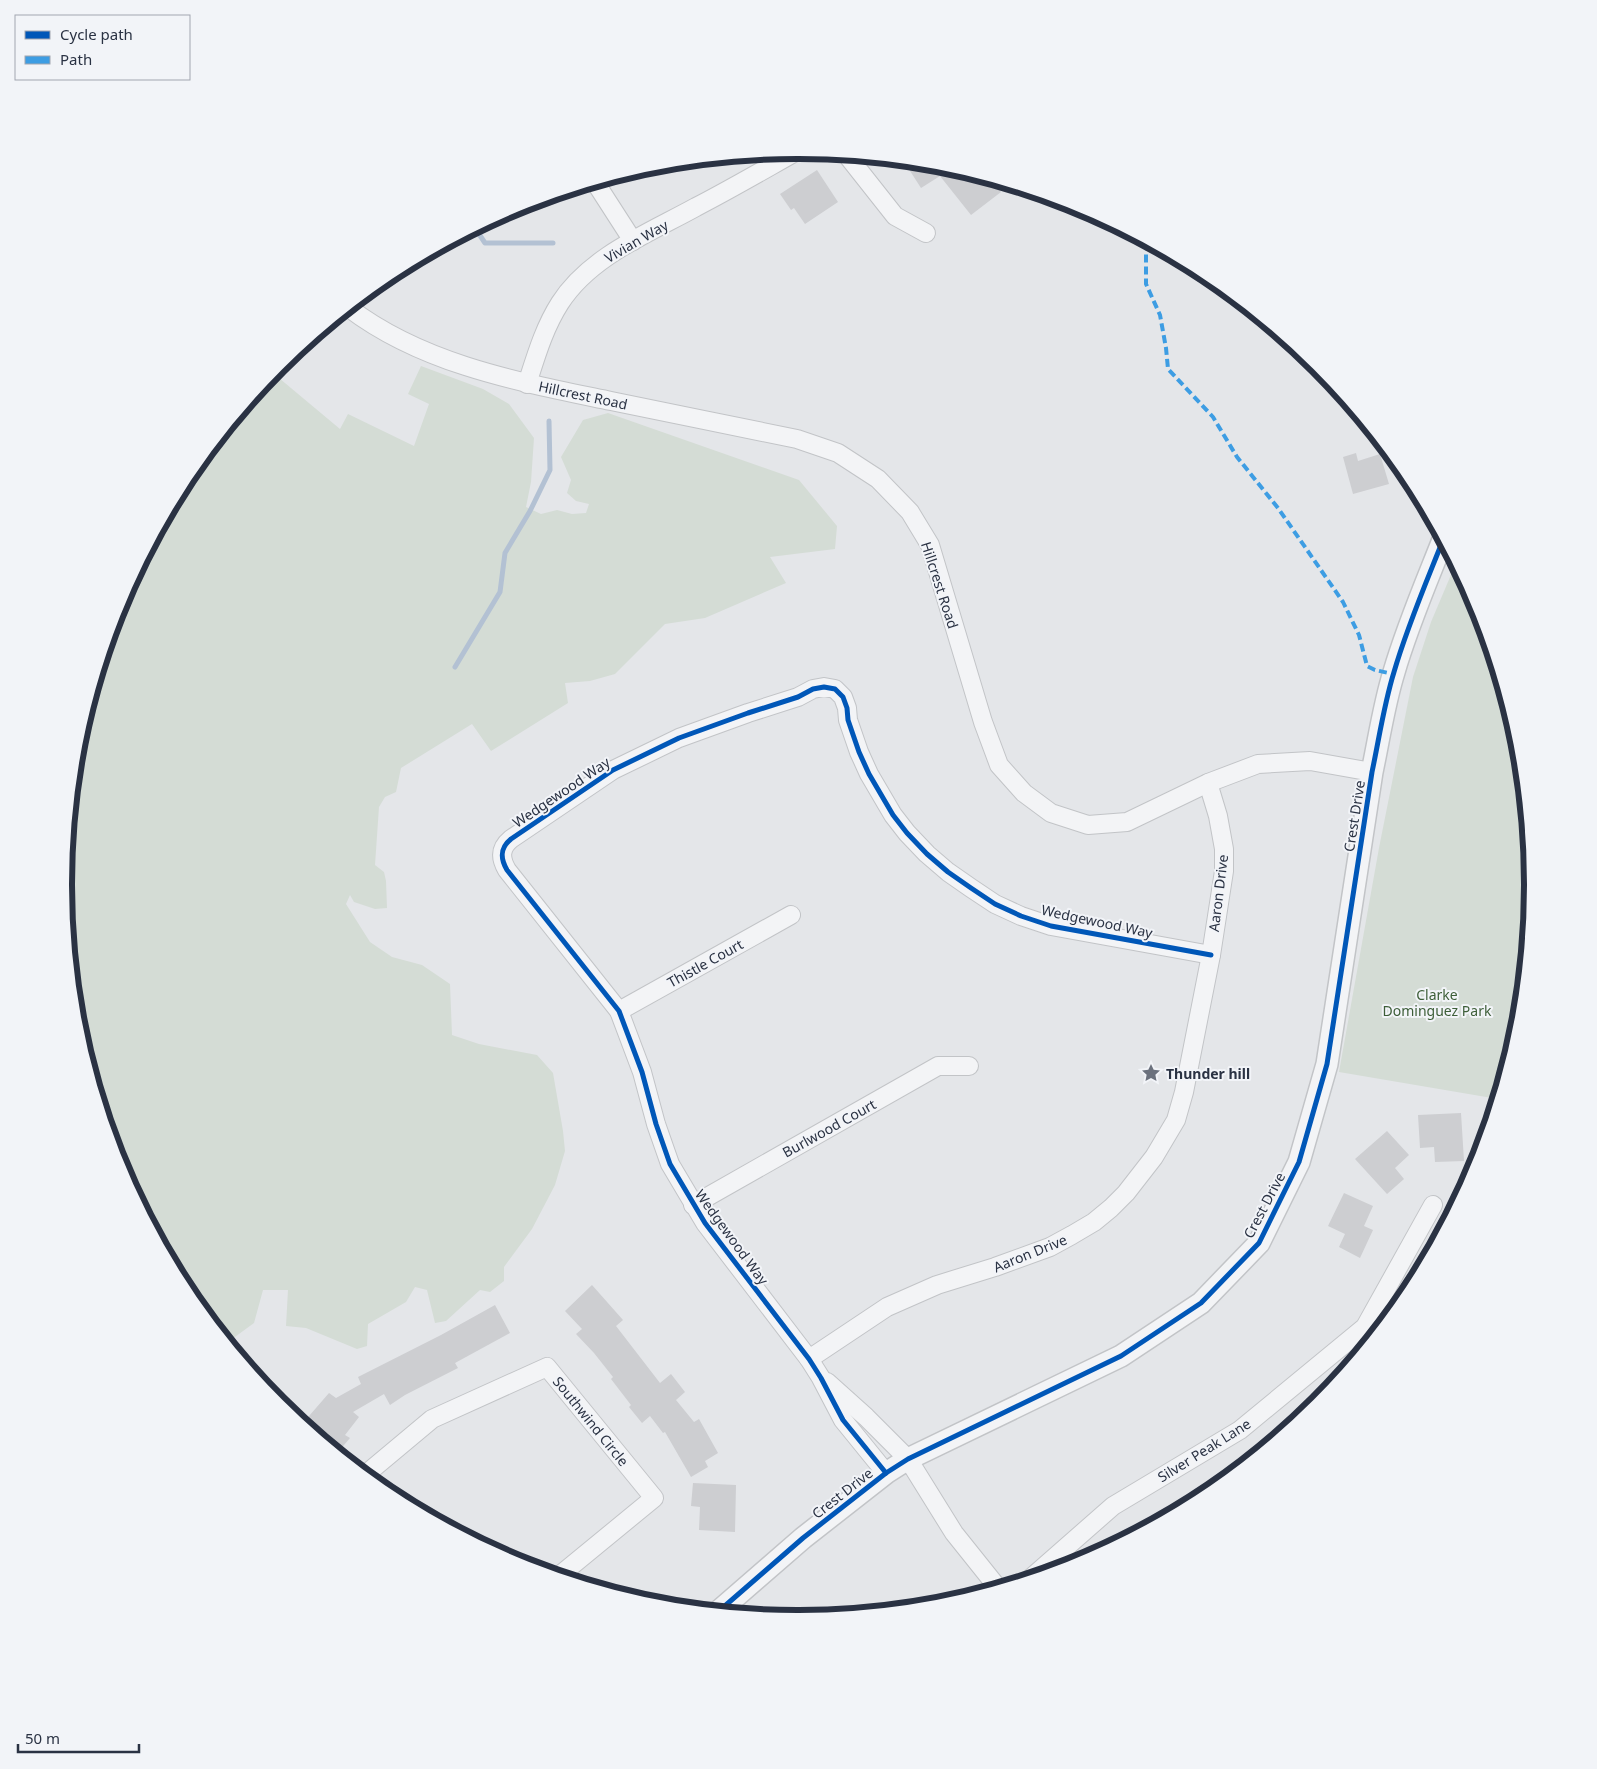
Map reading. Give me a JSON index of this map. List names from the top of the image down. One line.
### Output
{"streets":{"street":["Vivian Way","Hillcrest Road","Wedgewood Way","Crest Drive","Aaron Drive","Thistle Court","Burlwood Court","Southwind Circle","Silver Peak Lane"]},"crossings":[["Vivian Way","Hillcrest Road"],["Hillcrest Road","Crest Drive"],["Hillcrest Road","Aaron Drive"],["Wedgewood Way","Crest Drive"],["Wedgewood Way","Aaron Drive"],["Wedgewood Way","Thistle Court"],["Wedgewood Way","Burlwood Court"]],"parks":["Clarke Dominguez Park"],"places":{"place":["Thunder hill"]},"legend":["Cycle path","Path"],"scale_bar":"50 m"}
